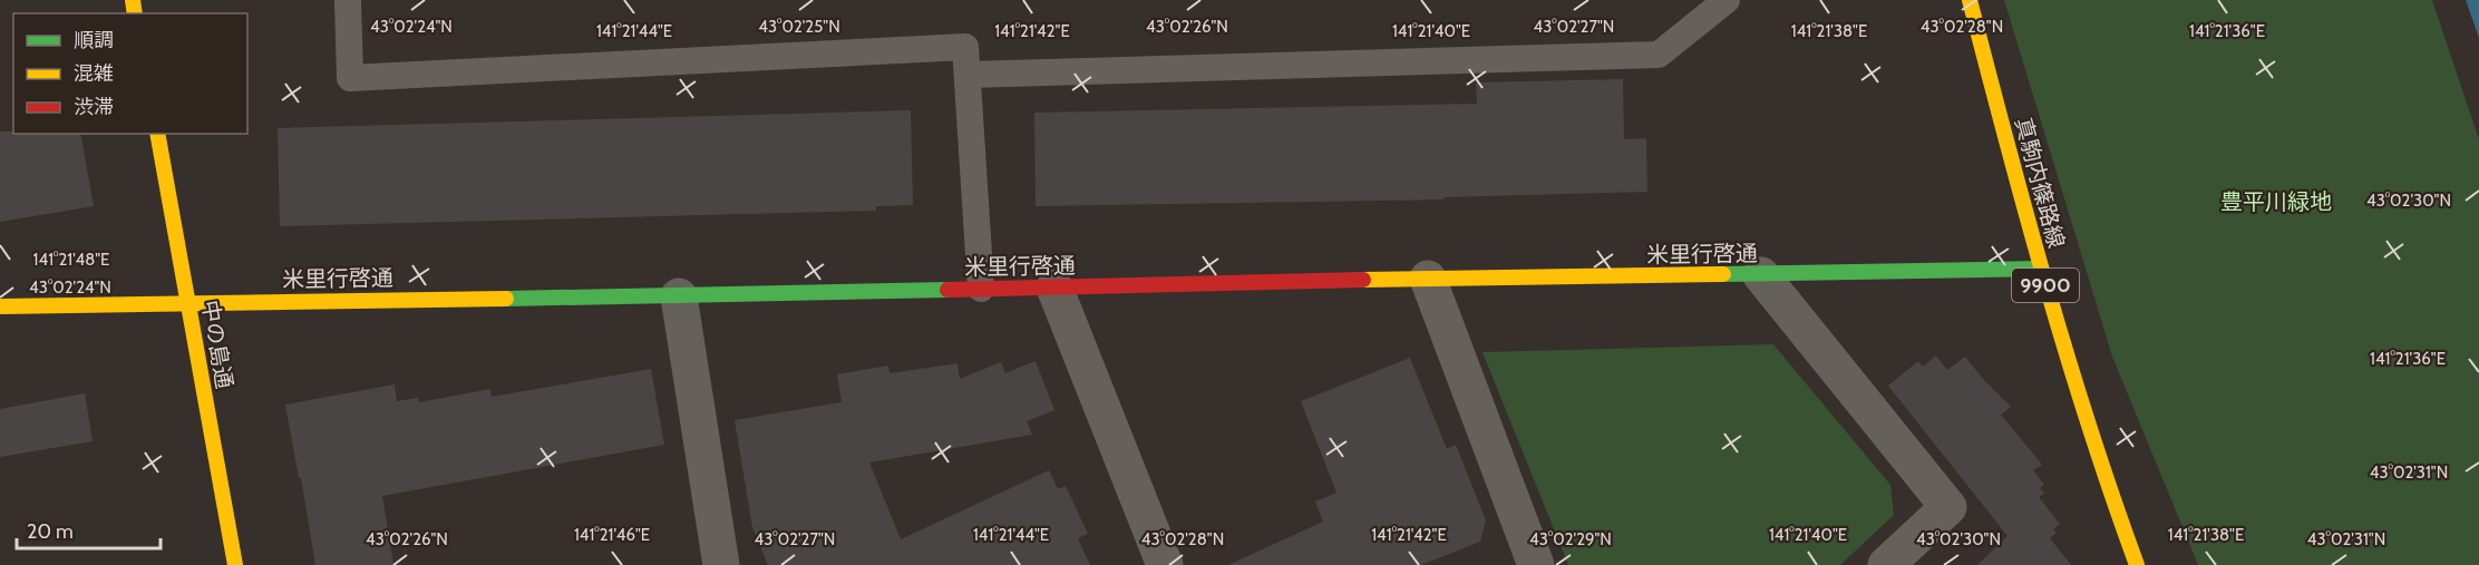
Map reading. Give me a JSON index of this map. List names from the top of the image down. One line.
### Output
{"streets":{"street":["真駒内篠路線","米里行啓通","9900","中の島通"]},"crossings":[["真駒内篠路線","米里行啓通"],["米里行啓通","中の島通"]],"parks":["豊平川緑地"],"legend":["順調","混雑","渋滞"],"scale_bar":"20 m","coordinates":["43°02'25\"N","43°02'27\"N","43°02'28\"N","43°02'24\"N","43°02'26\"N","141°21'42\"E","141°21'40\"E","141°21'38\"E","141°21'36\"E","141°21'44\"E","43°02'30\"N","141°21'48\"E","43°02'31\"N","141°21'46\"E","43°02'29\"N"]}
